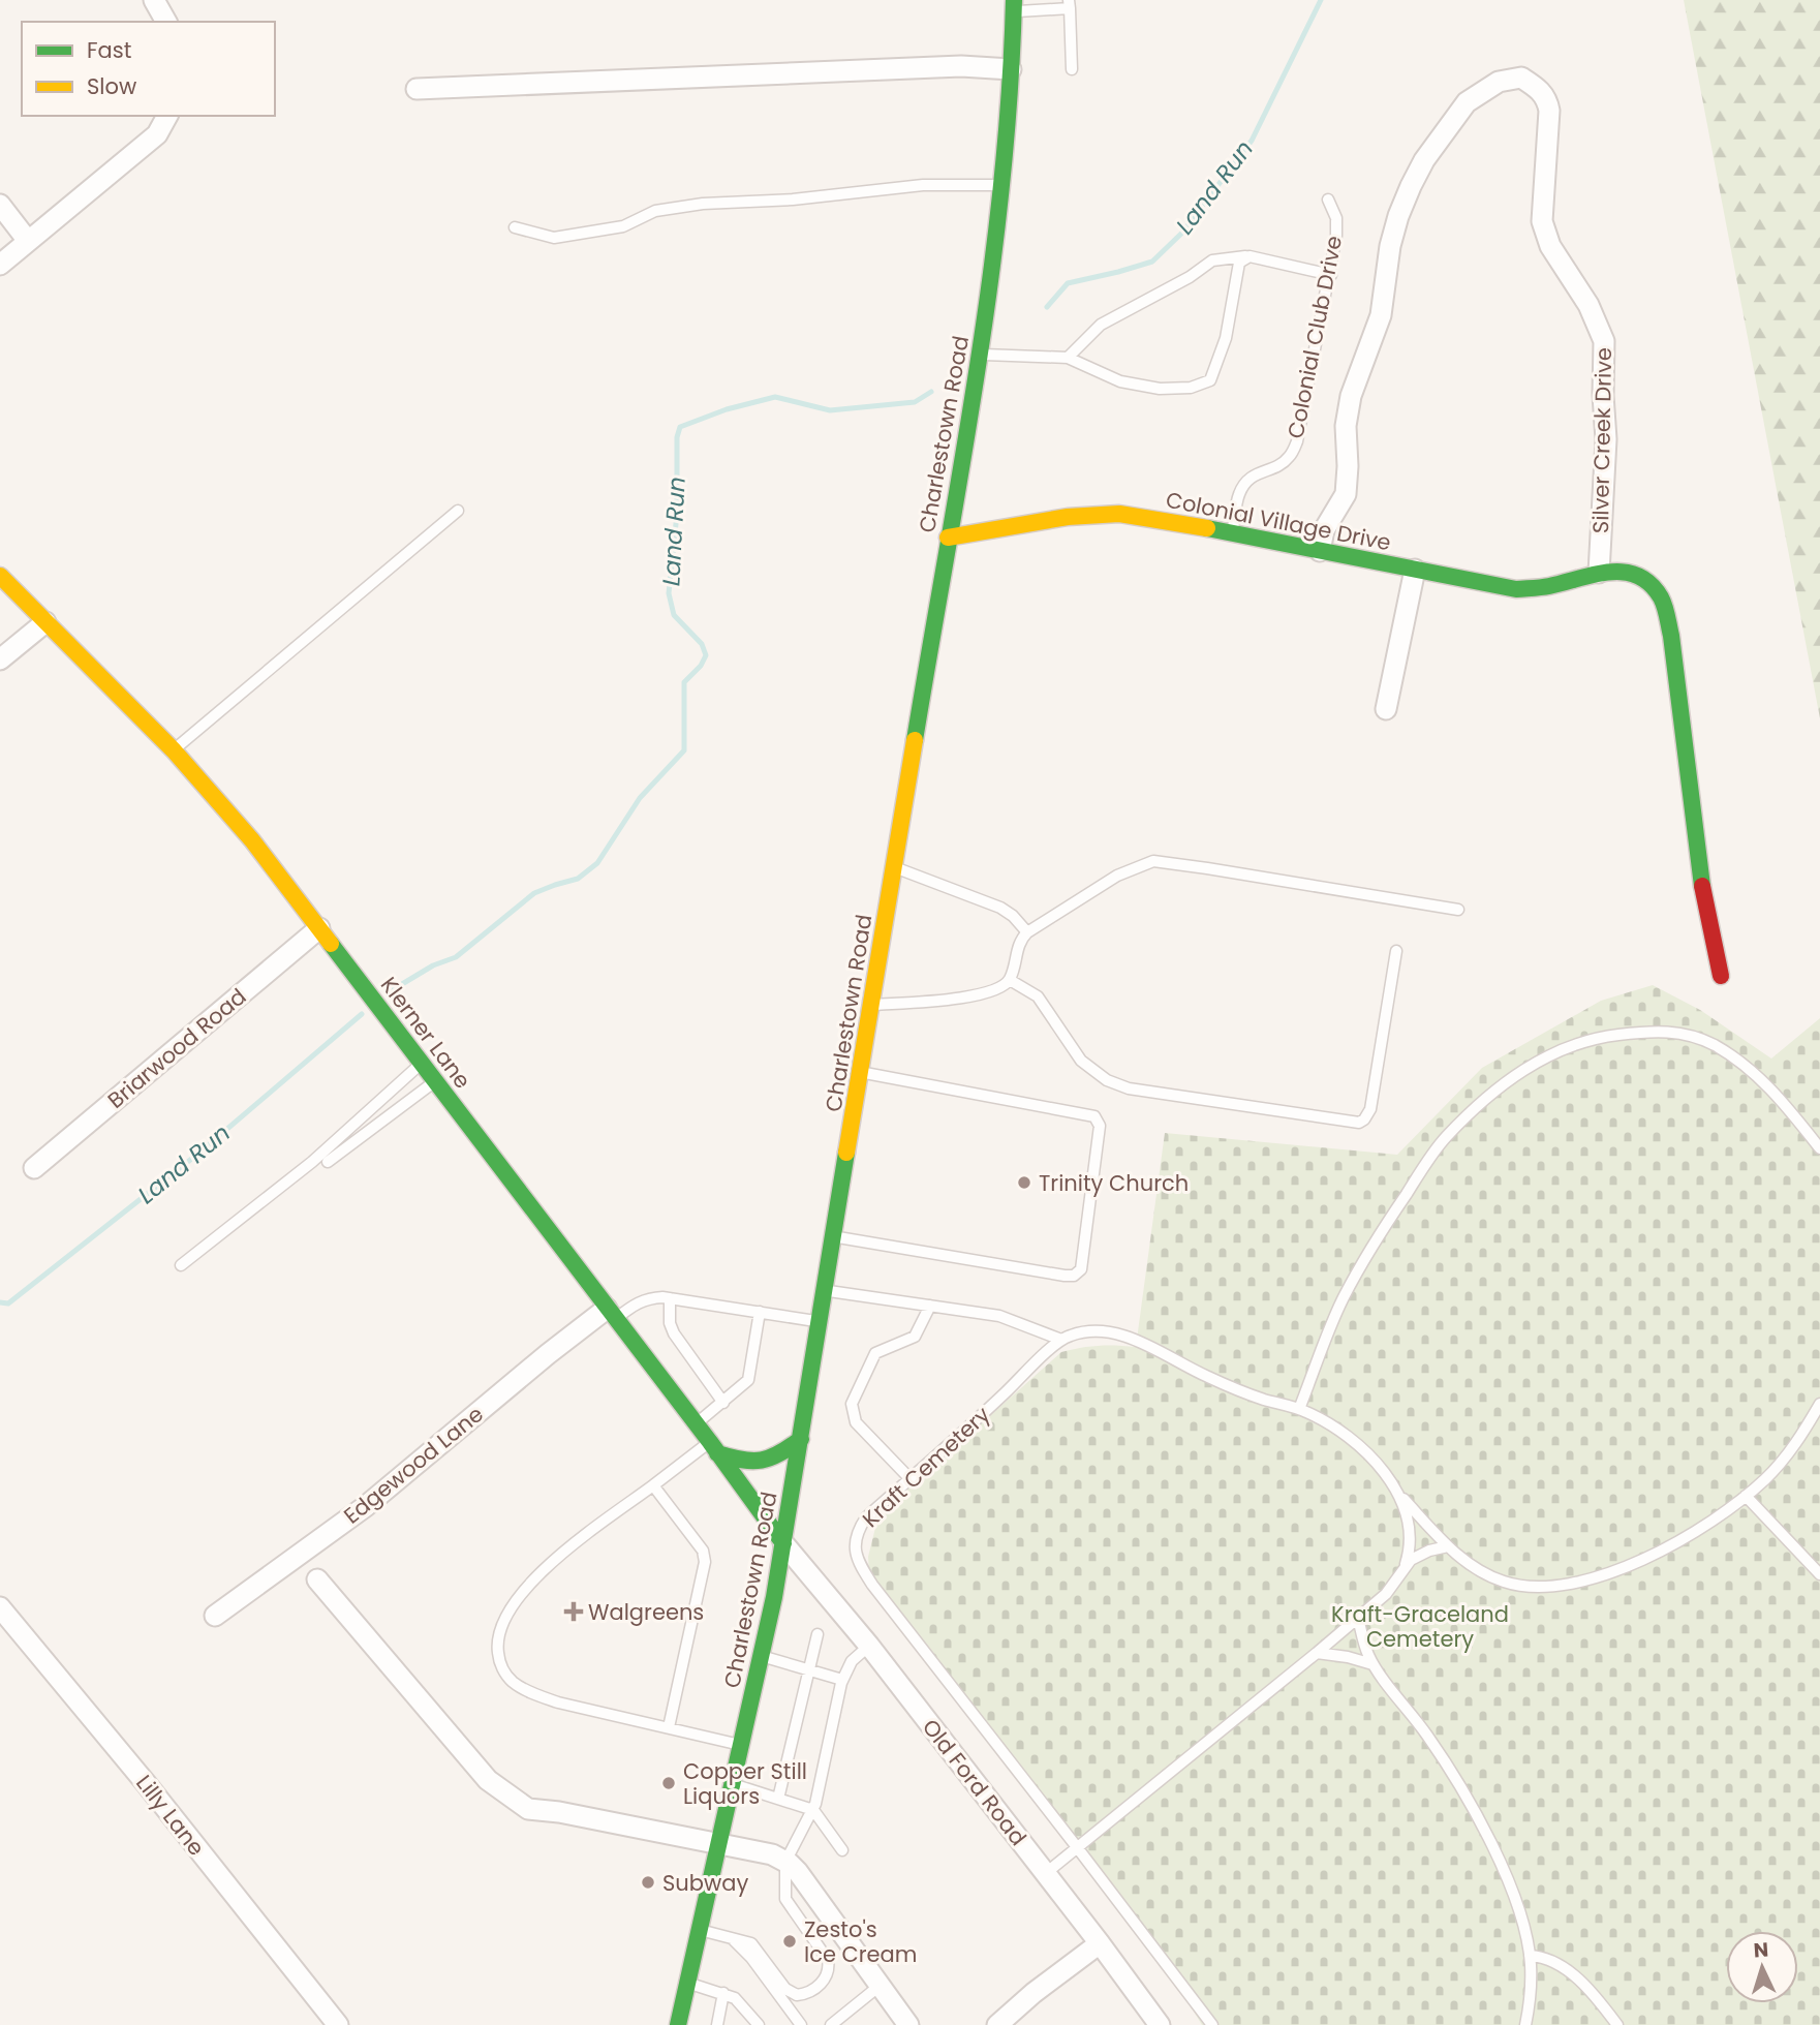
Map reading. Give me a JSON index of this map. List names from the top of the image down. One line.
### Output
{"streets":{"street":["Charlestown Road","Silver Creek Drive","Colonial Village Drive","Klerner Lane","Briarwood Road","Edgewood Lane","Old Ford Road","Lilly Lane"],"lane":["Colonial Club Drive","Kraft Cemetery"]},"crossings":[["Colonial Club Drive","Colonial Village Drive"],["Charlestown Road","Colonial Village Drive"],["Charlestown Road","Klerner Lane"],["Charlestown Road","Old Ford Road"],["Silver Creek Drive","Colonial Village Drive"],["Klerner Lane","Briarwood Road"],["Klerner Lane","Edgewood Lane"],["Klerner Lane","Old Ford Road"]],"water":["Land Run"],"parks":["Kraft-Graceland Cemetery"],"places":{"other":["Trinity Church","Copper Still Liquors","Subway","Zesto's Ice Cream"],"health":["Walgreens"]},"legend":["Fast","Slow"],"north":"top"}
